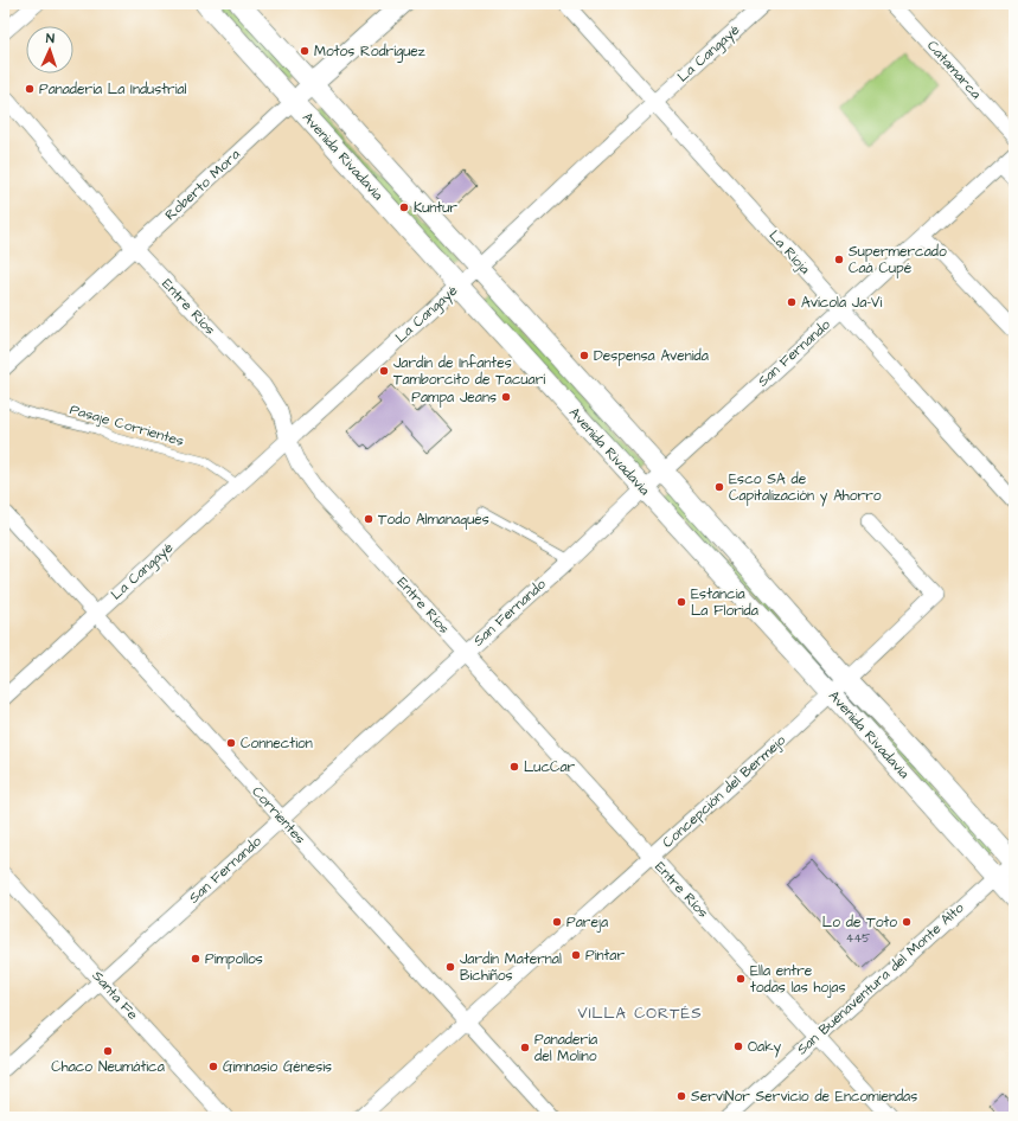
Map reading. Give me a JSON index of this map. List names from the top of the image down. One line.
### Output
{"streets":{"street":["La Cangayé","Catamarca","Avenida Rivadavia","Roberto Mora","La Rioja","Entre Ríos","San Fernando","Concepción del Bermejo","Corrientes","San Buenaventura del Monte Alto","Santa Fe"],"lane":["Pasaje Corrientes"]},"crossings":[["La Cangayé","Avenida Rivadavia"],["La Cangayé","La Rioja"],["La Cangayé","Entre Ríos"],["La Cangayé","Pasaje Corrientes"],["La Cangayé","Corrientes"],["Avenida Rivadavia","Roberto Mora"],["Avenida Rivadavia","San Fernando"],["Avenida Rivadavia","Concepción del Bermejo"],["Avenida Rivadavia","San Buenaventura del Monte Alto"],["Roberto Mora","Entre Ríos"],["La Rioja","San Fernando"],["Entre Ríos","San Fernando"],["Entre Ríos","Concepción del Bermejo"],["Entre Ríos","San Buenaventura del Monte Alto"],["San Fernando","Corrientes"],["San Fernando","Santa Fe"],["Concepción del Bermejo","Corrientes"]],"districts":["VILLA CORTÉS"],"places":["Motos Rodríguez","Panadería La Industrial","Kuntur","Supermercado Caá Cupé","Avícola Ja-Vi","Despensa Avenida","Jardín de Infantes Tamborcito de Tacuarí","Pampa Jeans","Esco SA de Capitalización y Ahorro","Todo Almanaques","Estancia La Florida","Connection","LucCar","Pareja","Lo de Toto","Pintar","Pimpollos","Jardín Maternal Bichiños","Ella entre todas las hojas","Oaky","Panadería del Molino","Chaco Neumática","Gimnasio Génesis","ServiNor Servicio de Encomiendas"],"house_numbers":["445"],"north":"top"}
